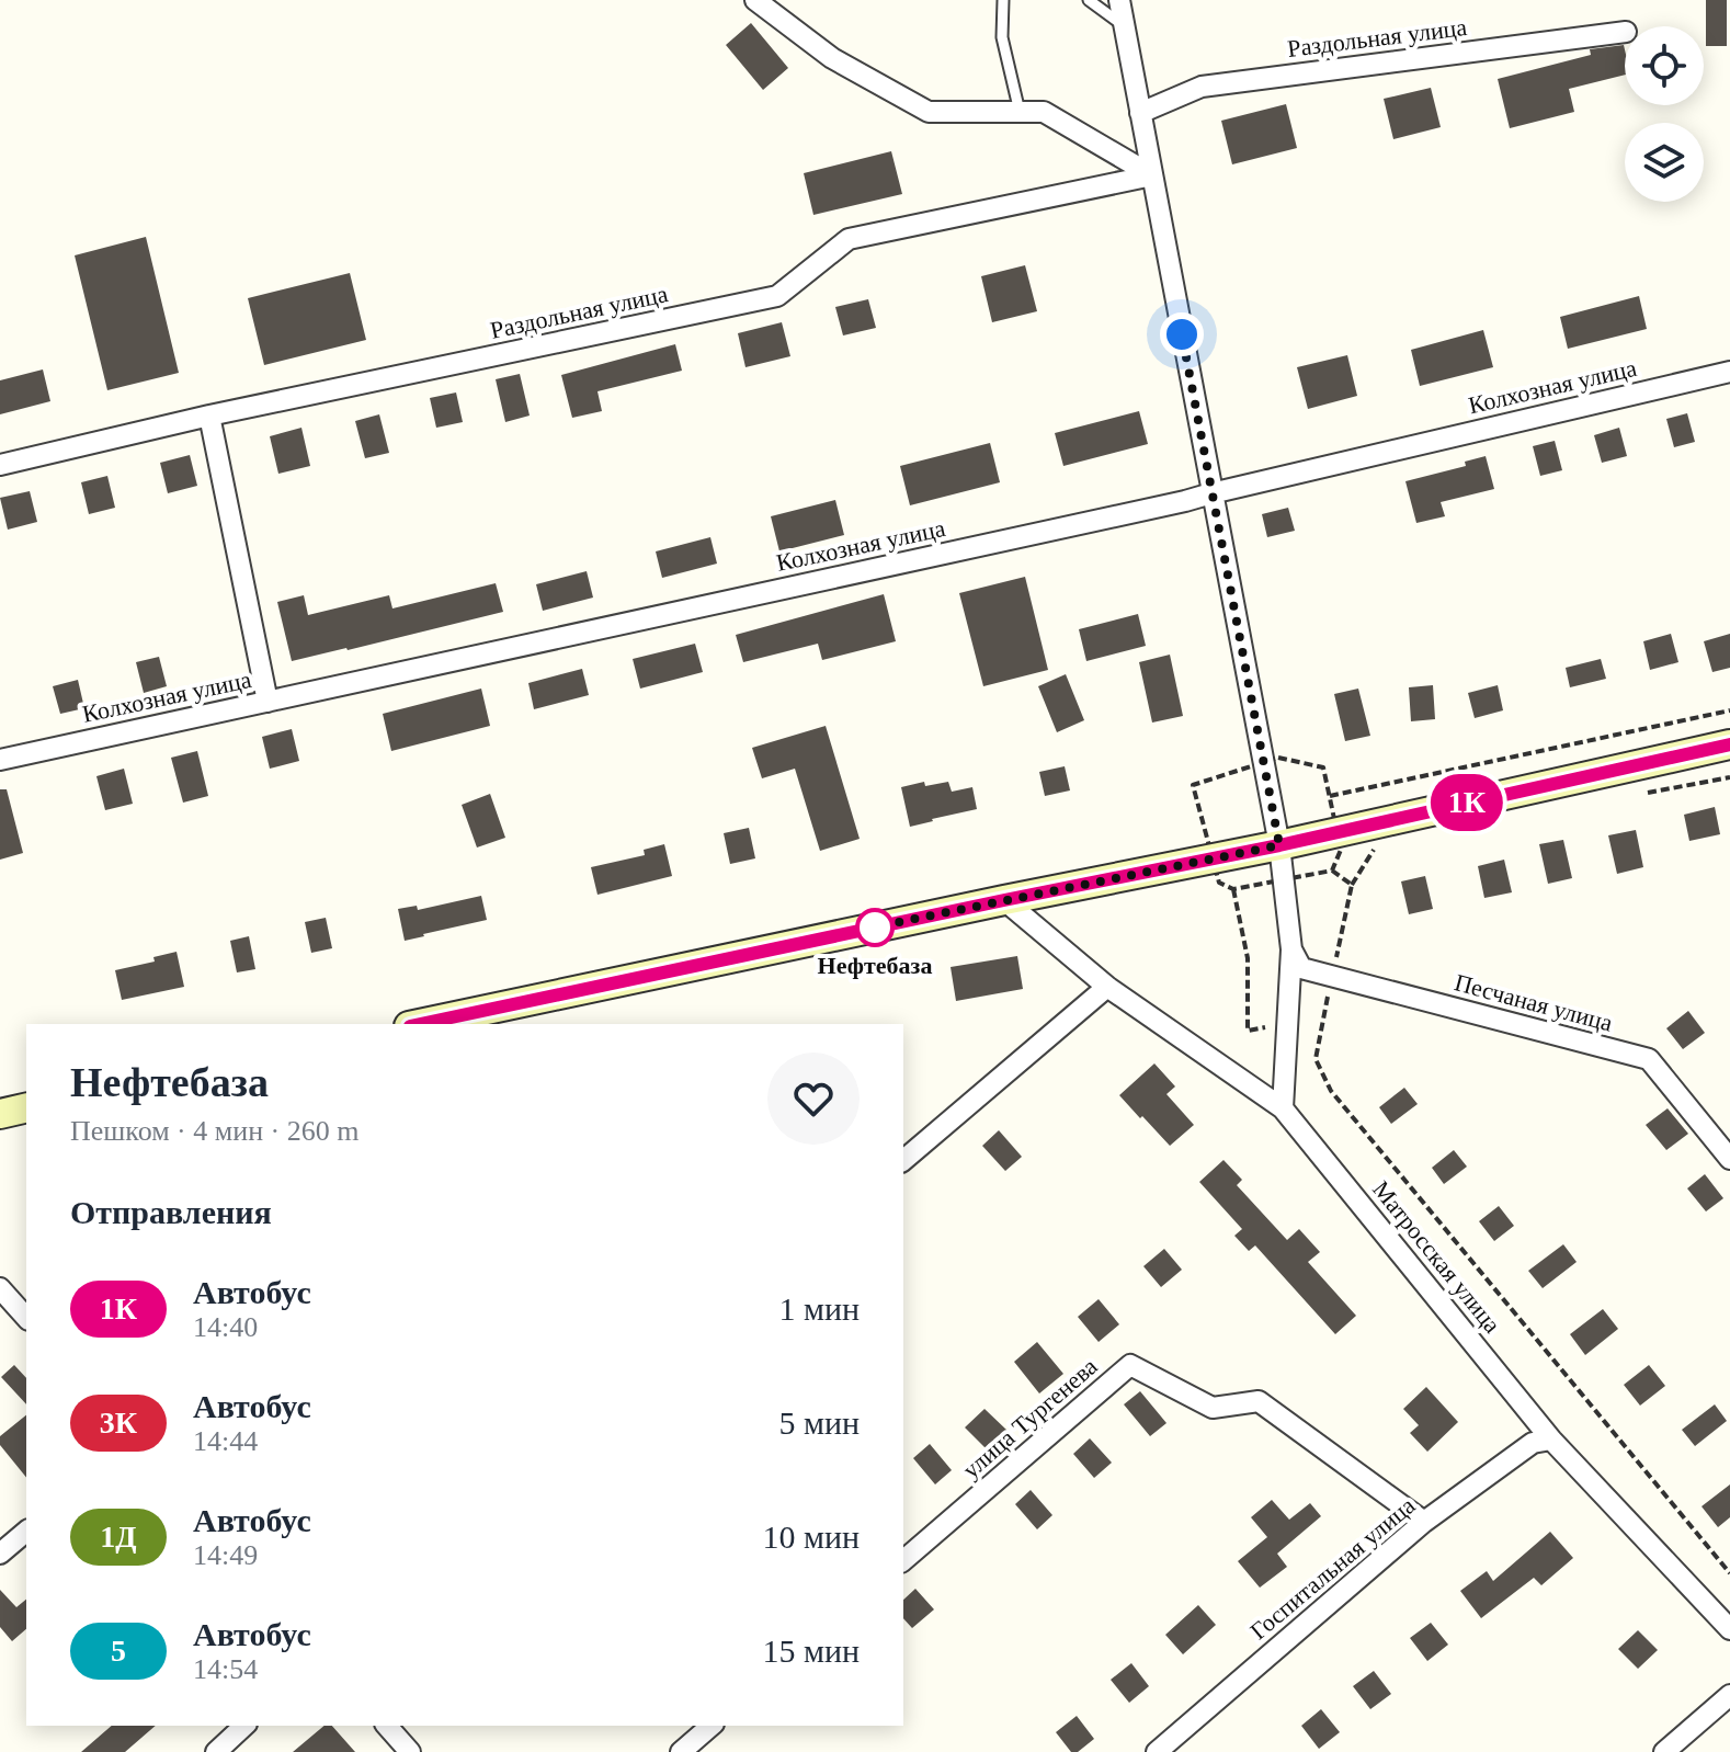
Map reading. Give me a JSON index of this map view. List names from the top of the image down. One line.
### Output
{"streets":{"street":["Раздольная улица","Колхозная улица","Песчаная улица","Матросская улица","улица Тургенева","Госпитальная улица"]},"crossings":[["Матросская улица","Госпитальная улица"],["улица Тургенева","Госпитальная улица"]],"places":["Нефтебаза"],"lines":["bus line 1К"],"page":{"on_map":"1К","heading":[["Нефтебаза","Пешком · 4 мин · 260 m"],"Отправления"],"list":[{"mark":"1К","name":"Автобус","note":"14:40","value":"1 мин"},{"mark":"3К","name":"Автобус","note":"14:44","value":"5 мин"},{"mark":"1Д","name":"Автобус","note":"14:49","value":"10 мин"},{"mark":"5","name":"Автобус","note":"14:54","value":"15 мин"}]}}
